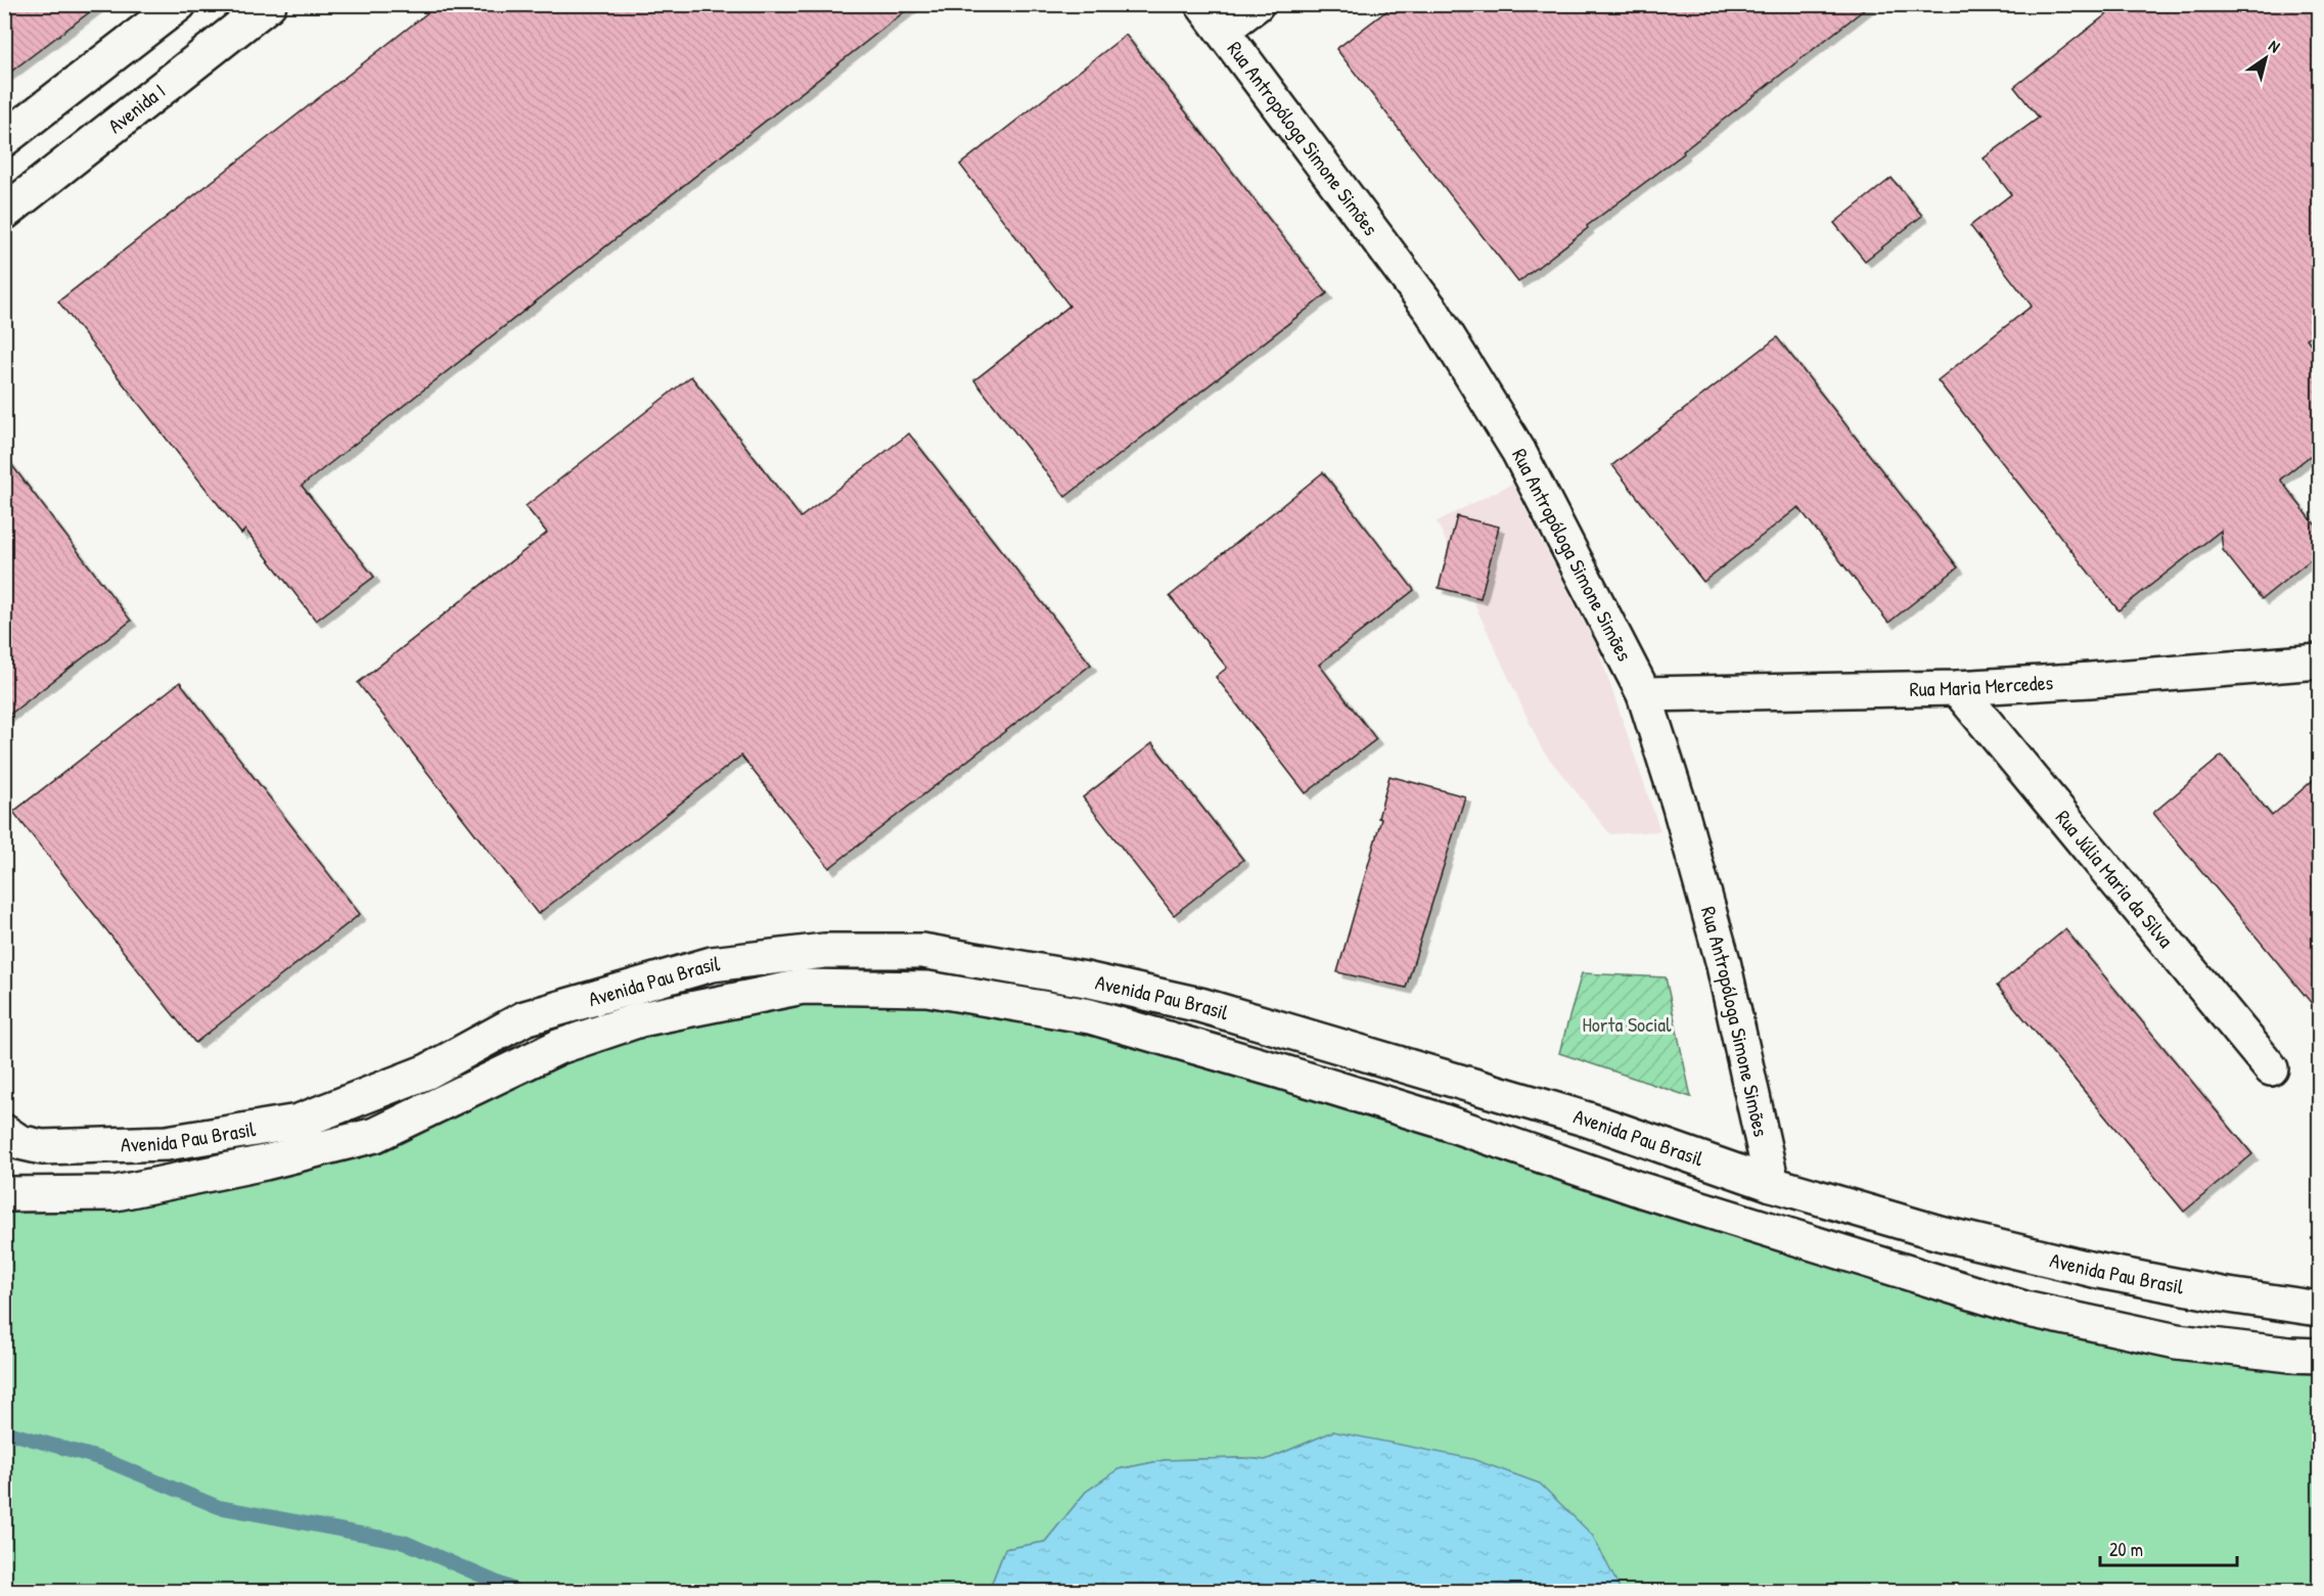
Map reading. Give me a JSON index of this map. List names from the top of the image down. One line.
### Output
{"streets":{"street":["Avenida I","Rua Antropóloga Simone Simões","Rua Maria Mercedes","Rua Júlia Maria da Silva","Avenida Pau Brasil"]},"crossings":[["Rua Antropóloga Simone Simões","Rua Maria Mercedes"],["Rua Antropóloga Simone Simões","Avenida Pau Brasil"],["Rua Maria Mercedes","Rua Júlia Maria da Silva"]],"parks":["Horta Social"],"scale_bar":"20 m","north":"top right"}
